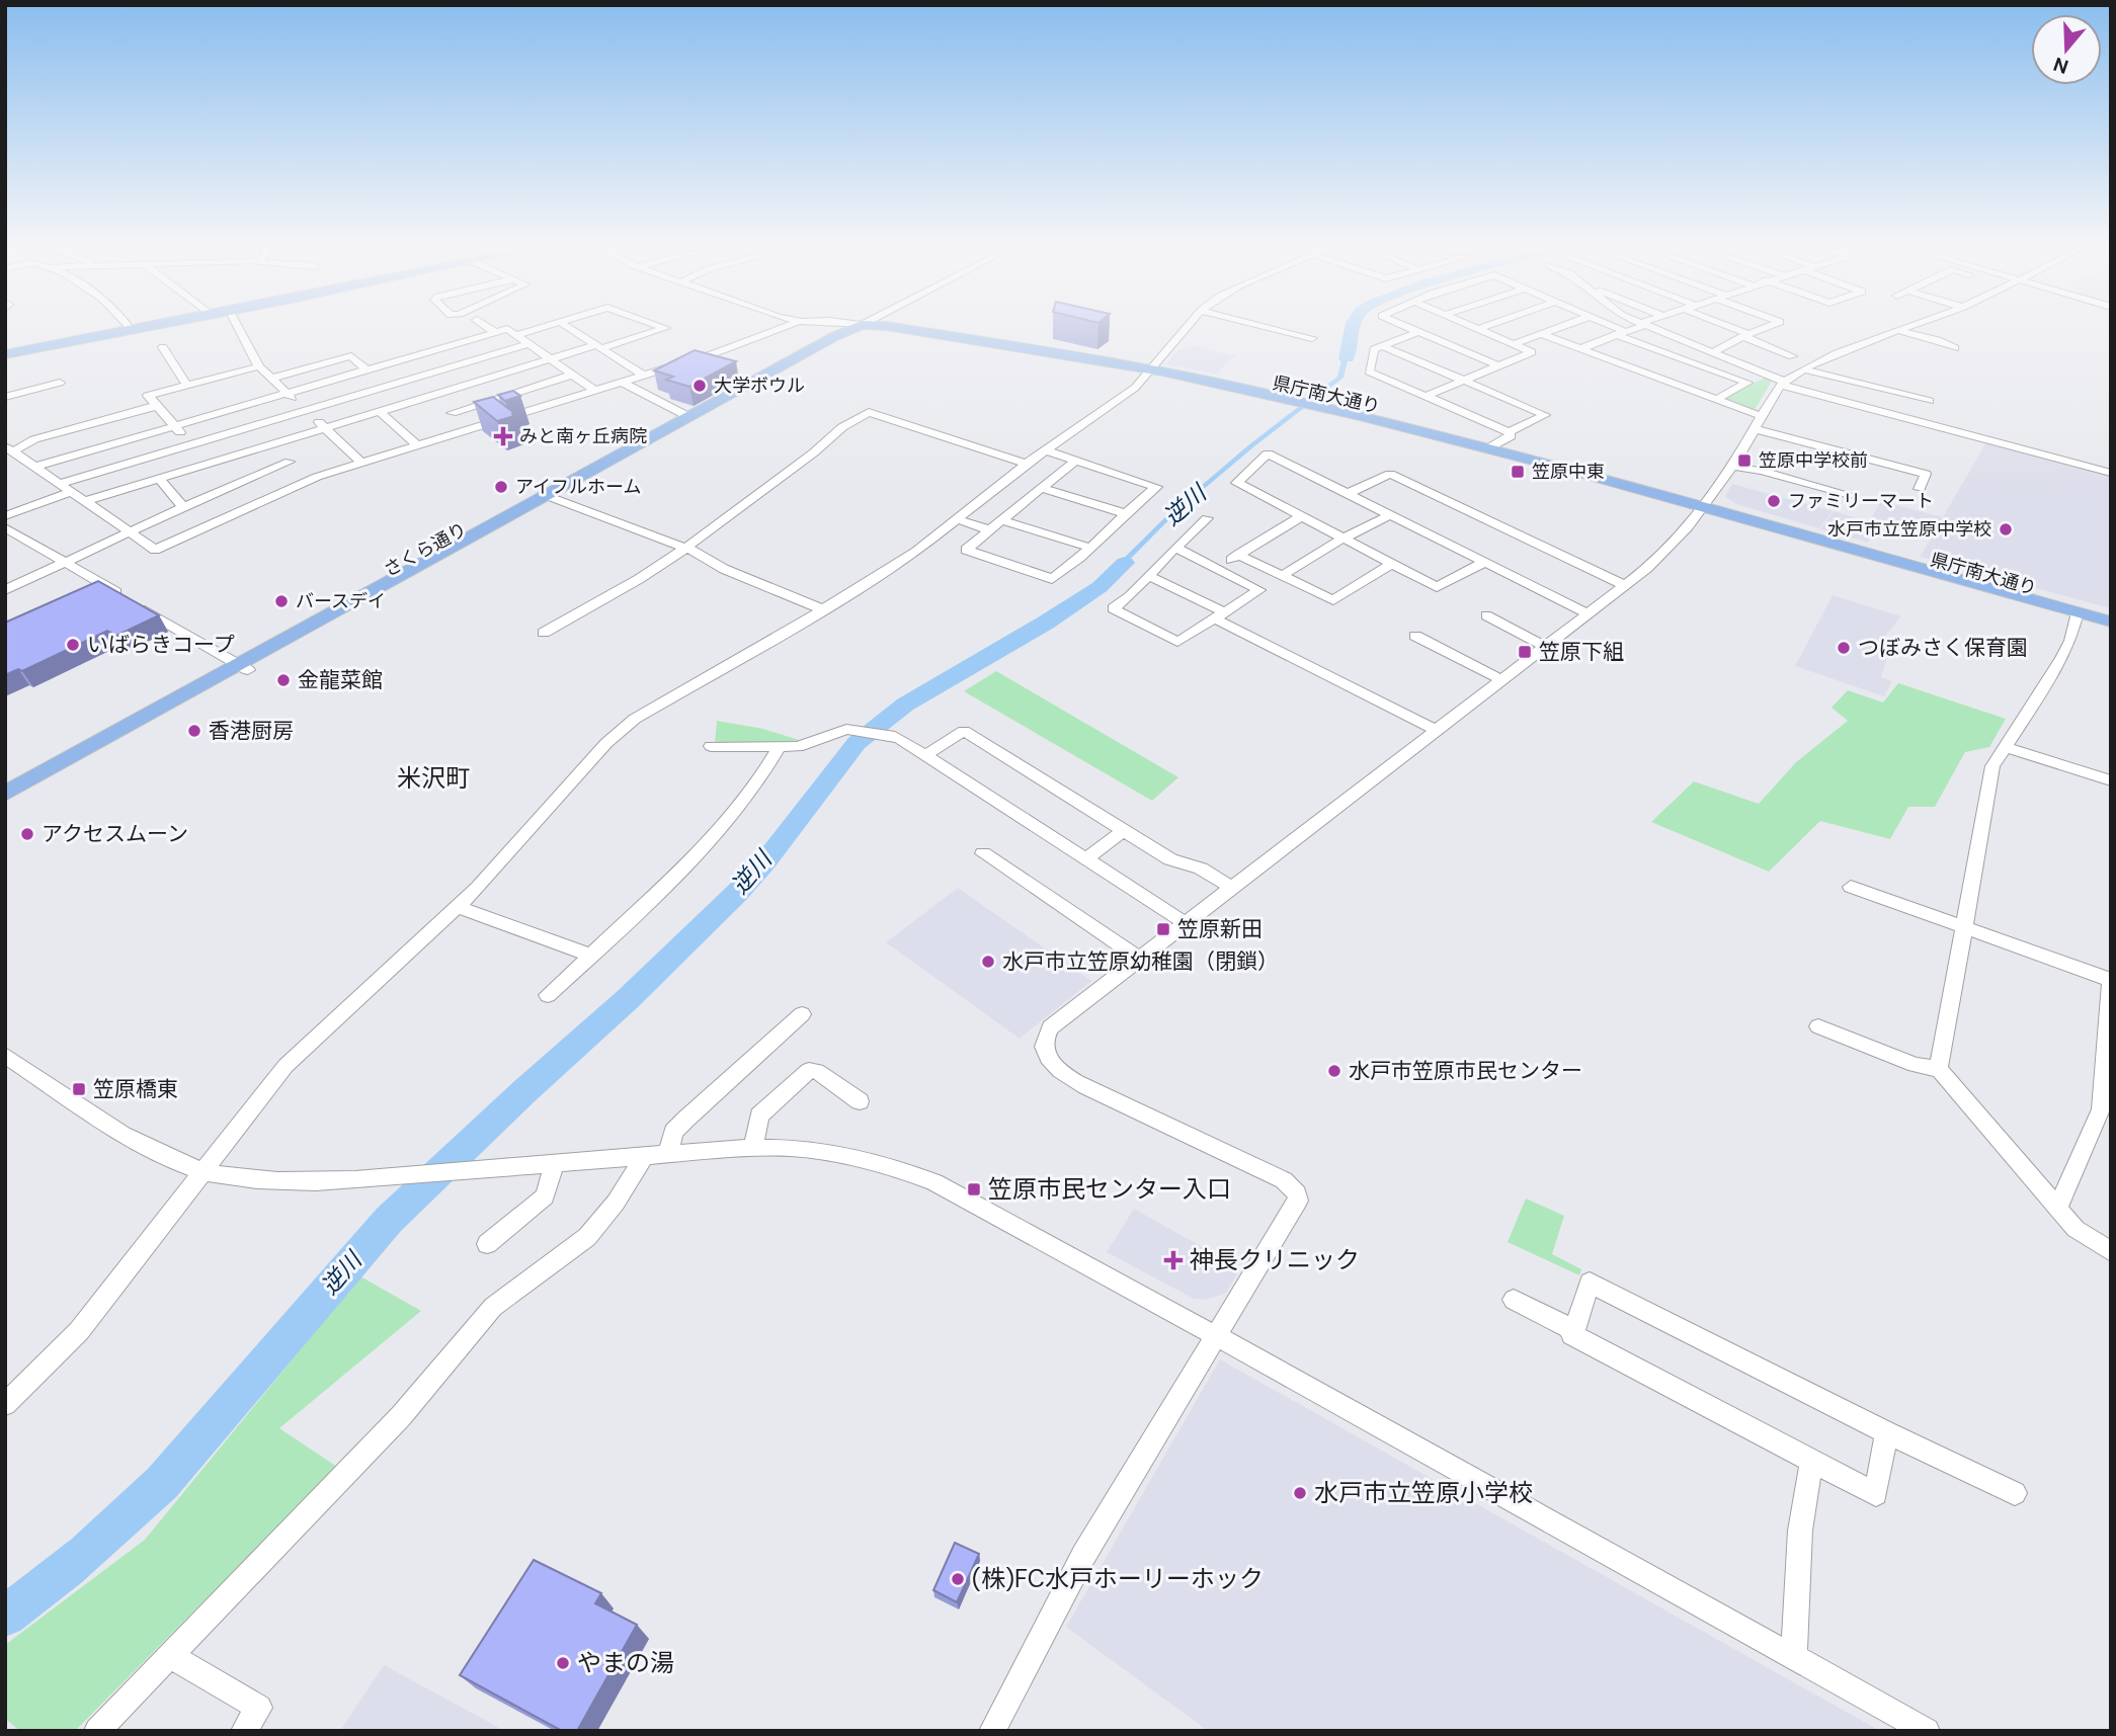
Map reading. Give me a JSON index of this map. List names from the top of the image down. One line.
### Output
{"streets":{"main road":["県庁南大通り","さくら通り"]},"districts":["米沢町"],"water":["逆川"],"places":{"other":["大学ボウル","アイフルホーム","ファミリーマート","水戸市立笠原中学校","バースデイ","いばらきコープ","つぼみさく保育園","金龍菜館","香港厨房","アクセスムーン","水戸市立笠原幼稚園（閉鎖）","水戸市笠原市民センター","水戸市立笠原小学校","(株)FC水戸ホーリーホック","やまの湯"],"health":["みと南ヶ丘病院","神長クリニック"],"transit":["笠原中学校前","笠原中東","笠原下組","笠原新田","笠原橋東","笠原市民センター入口"]},"north":"bottom"}
